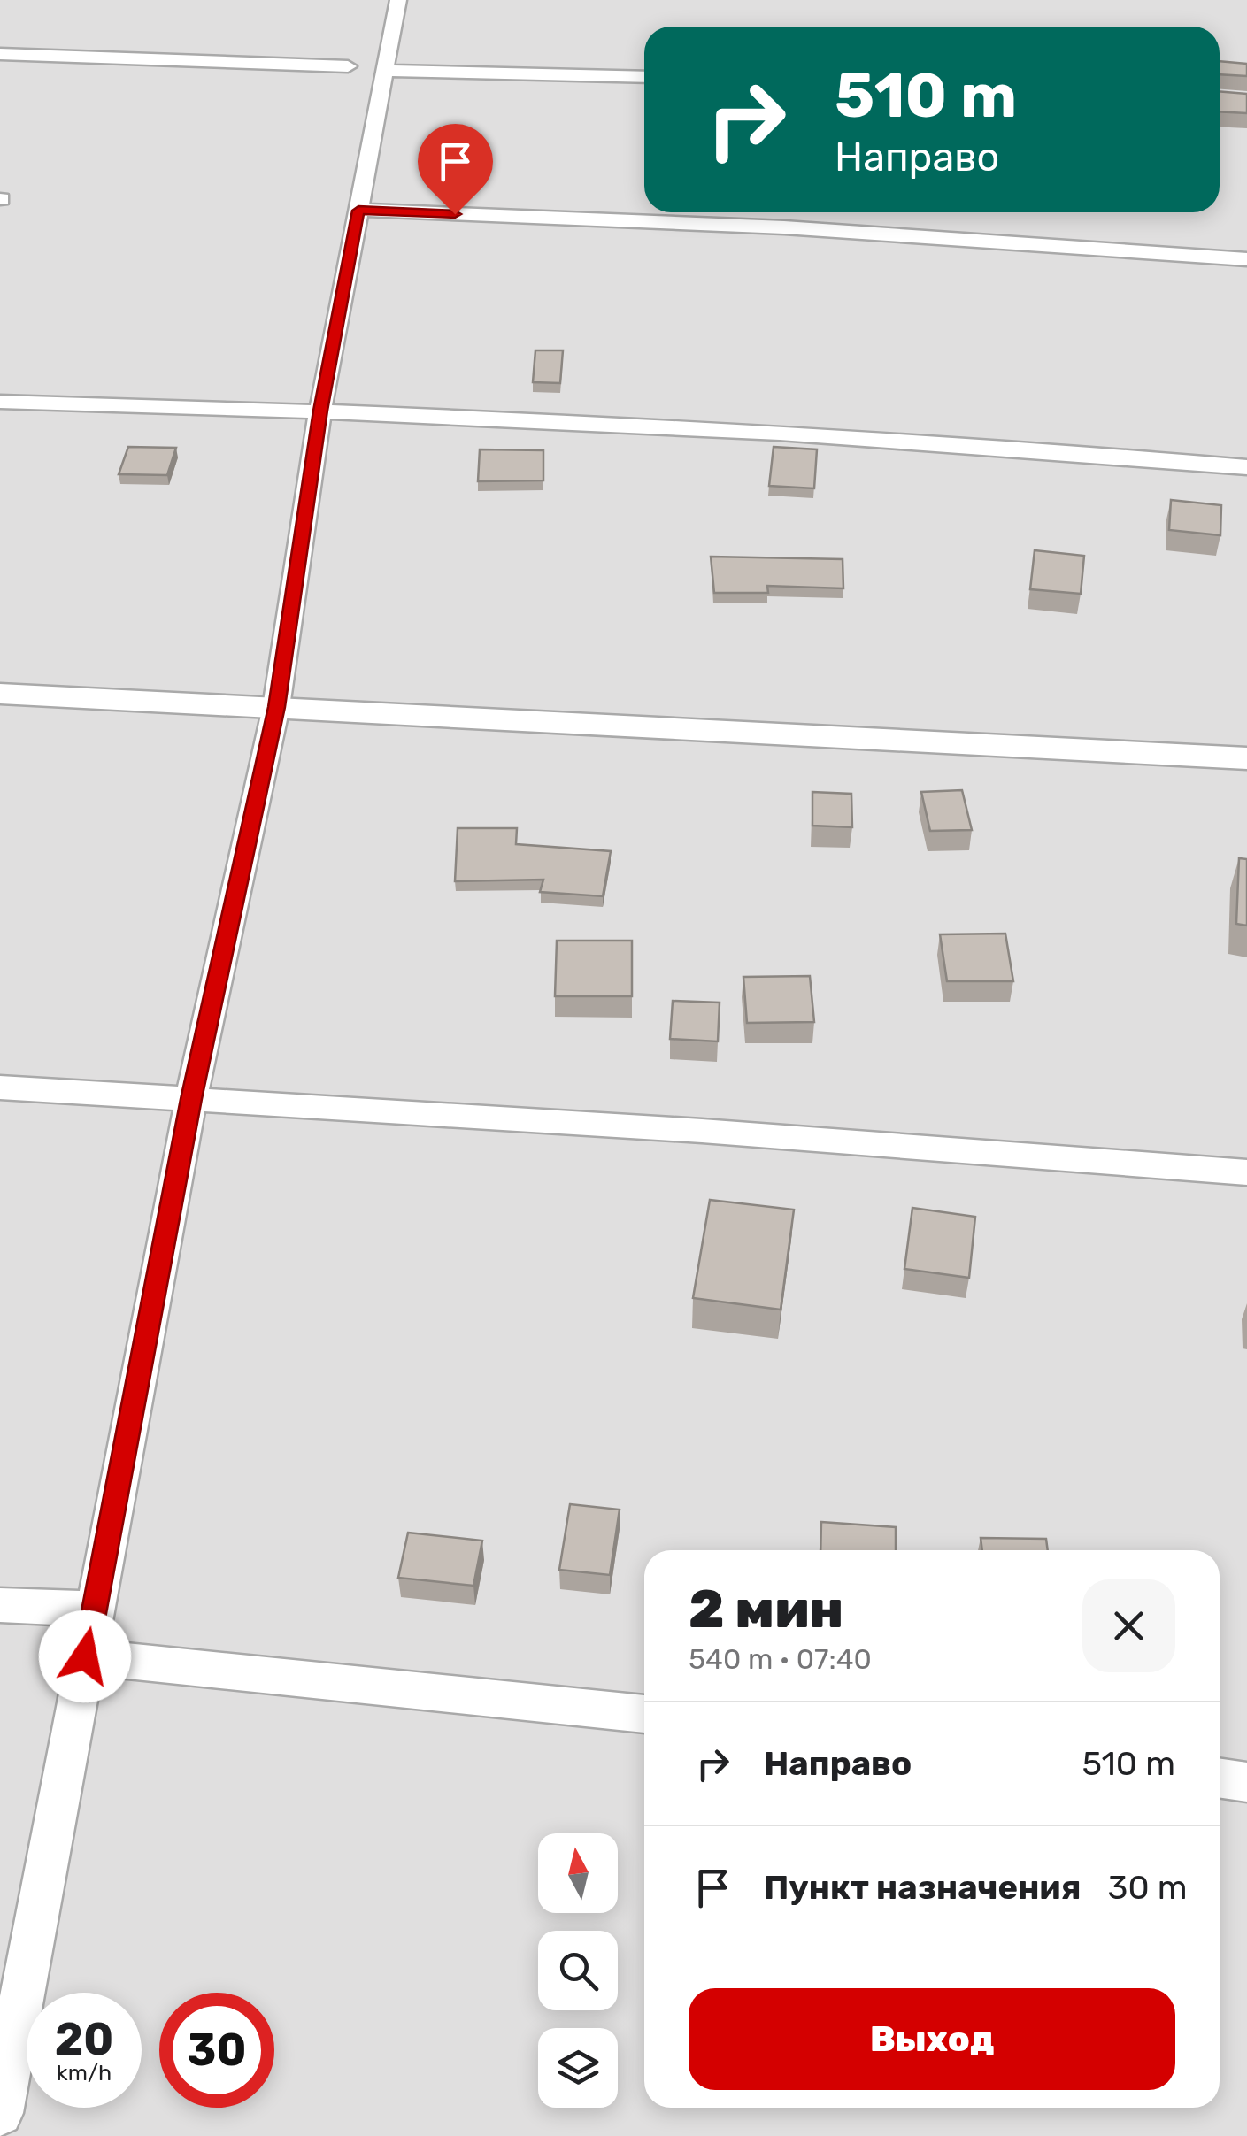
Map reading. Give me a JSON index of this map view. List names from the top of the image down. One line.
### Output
{"north":"top","page":{"turn":["510 m","Направо"],"heading":["2 мин","540 m · 07:40"],"list":[{"name":"Направо","value":"510 m"},{"name":"Пункт назначения","value":"30 m"}],"buttons":"Выход","speed":"20 km/h","limit":"30"}}
